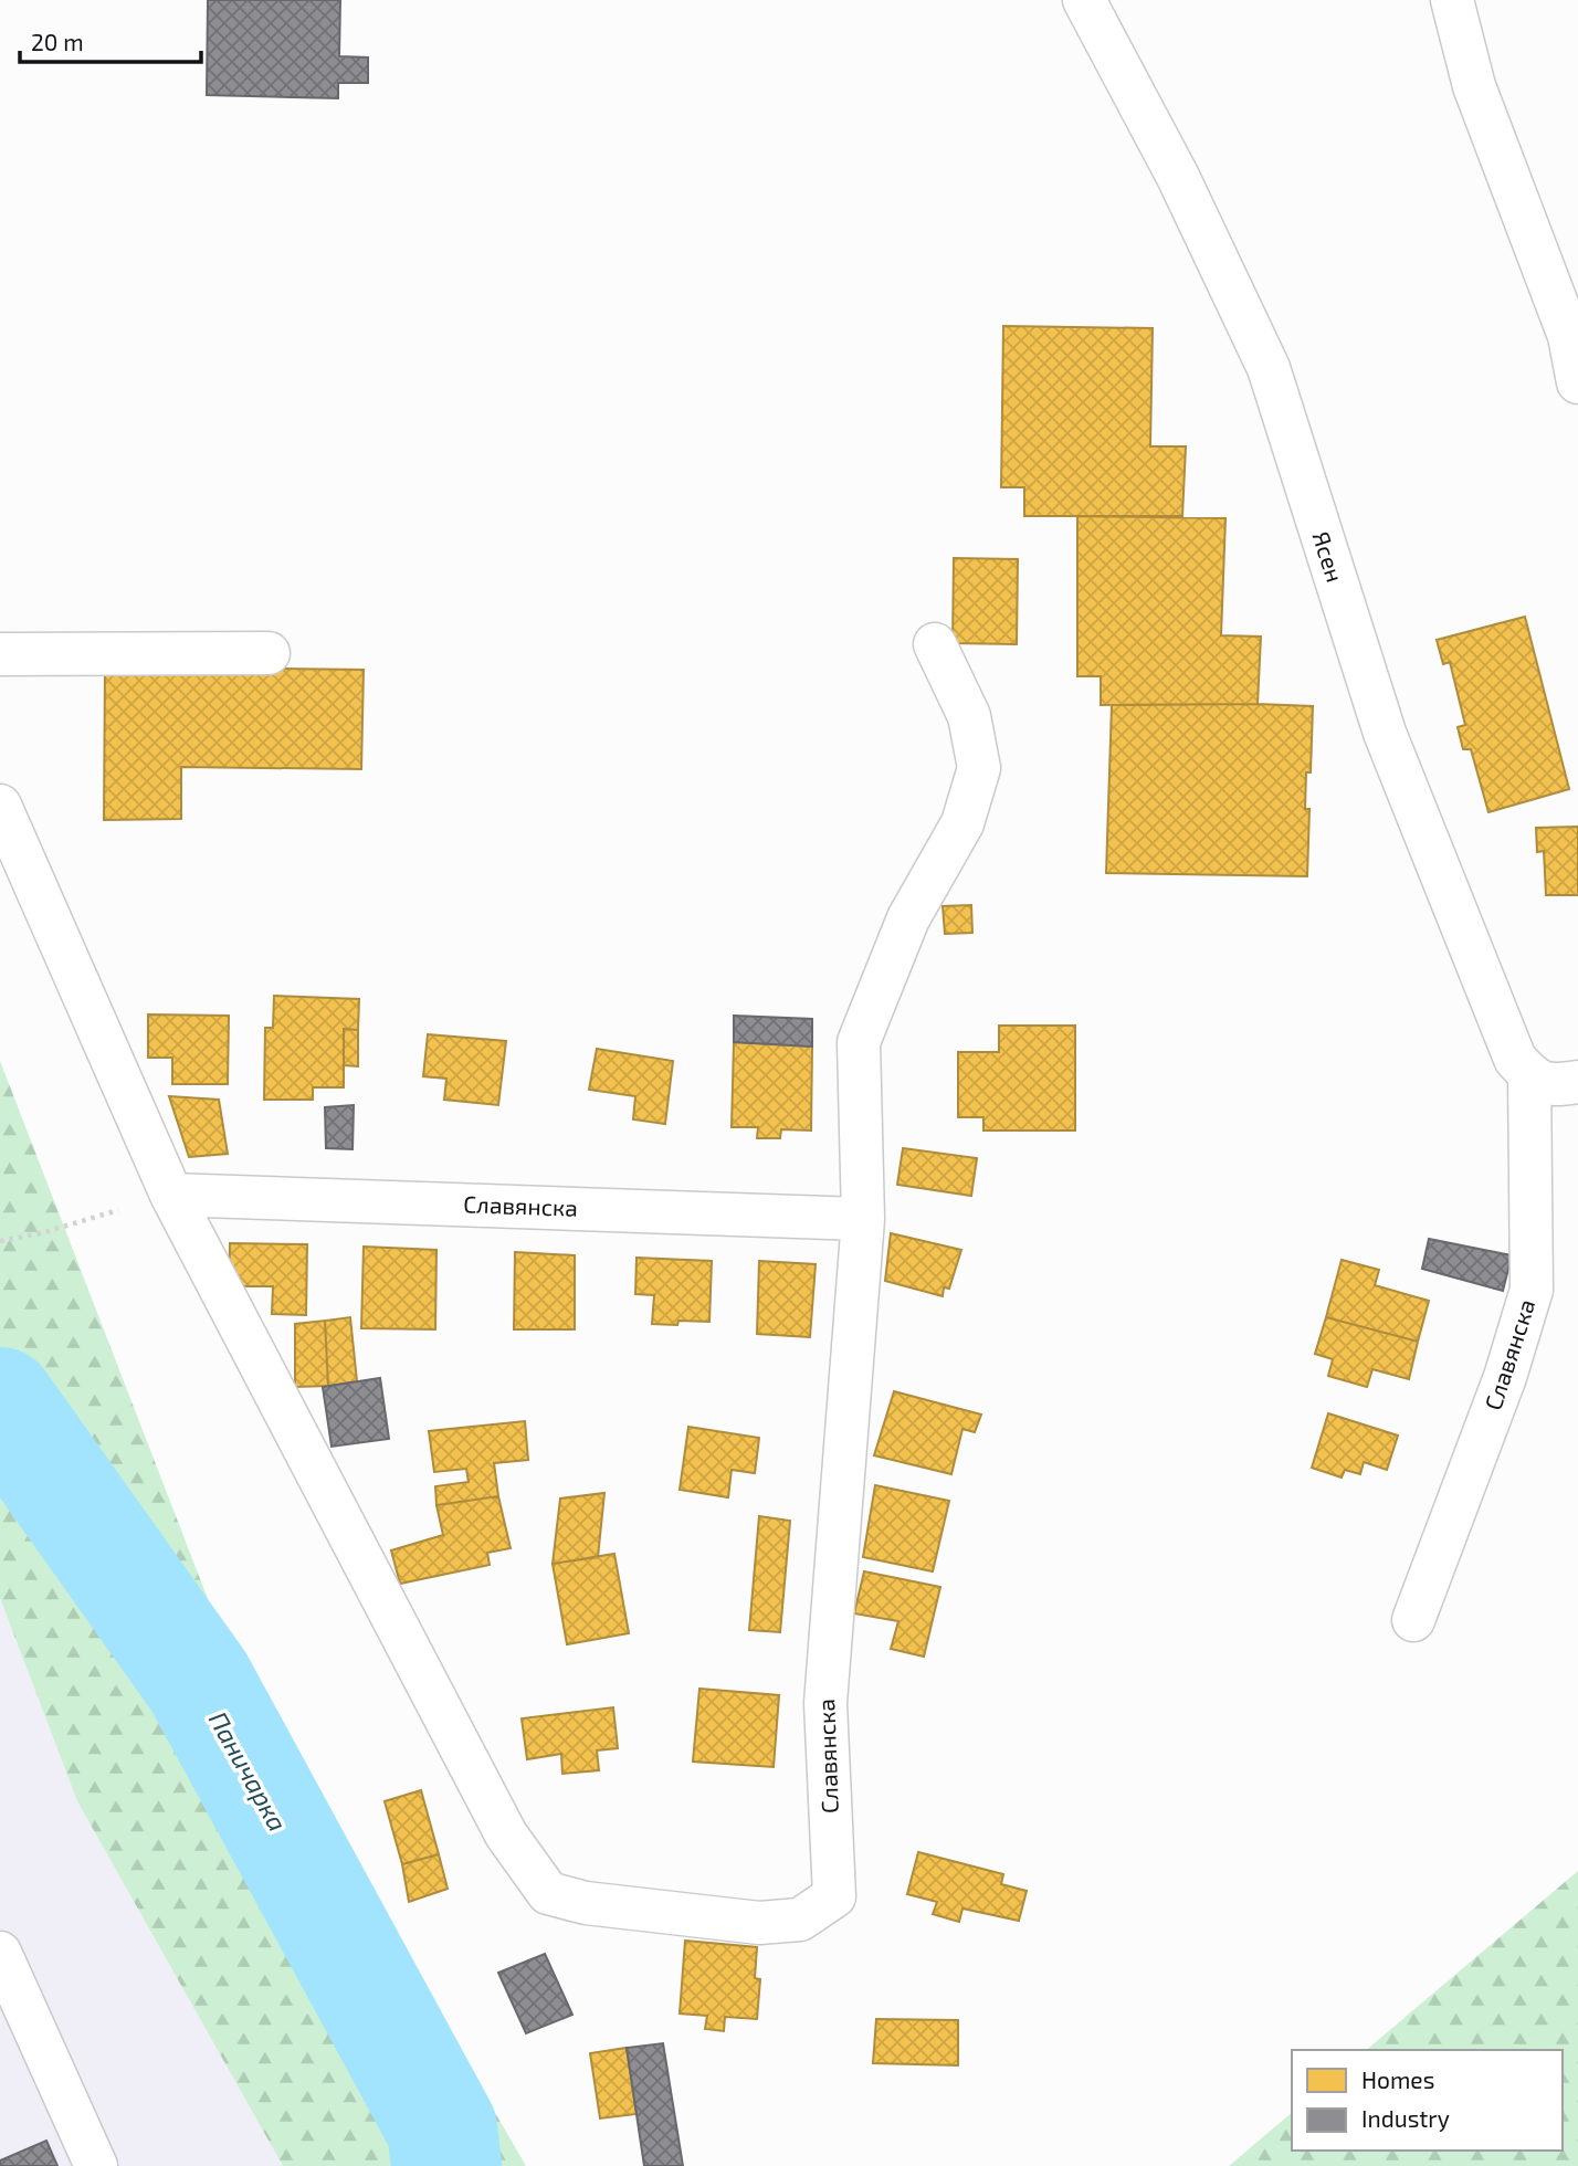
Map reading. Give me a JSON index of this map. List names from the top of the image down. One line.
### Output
{"streets":{"street":["Ясен","Славянска"]},"crossings":[["Ясен","Славянска"]],"water":["Паничарка"],"legend":["Homes","Industry"],"scale_bar":"20 m"}
